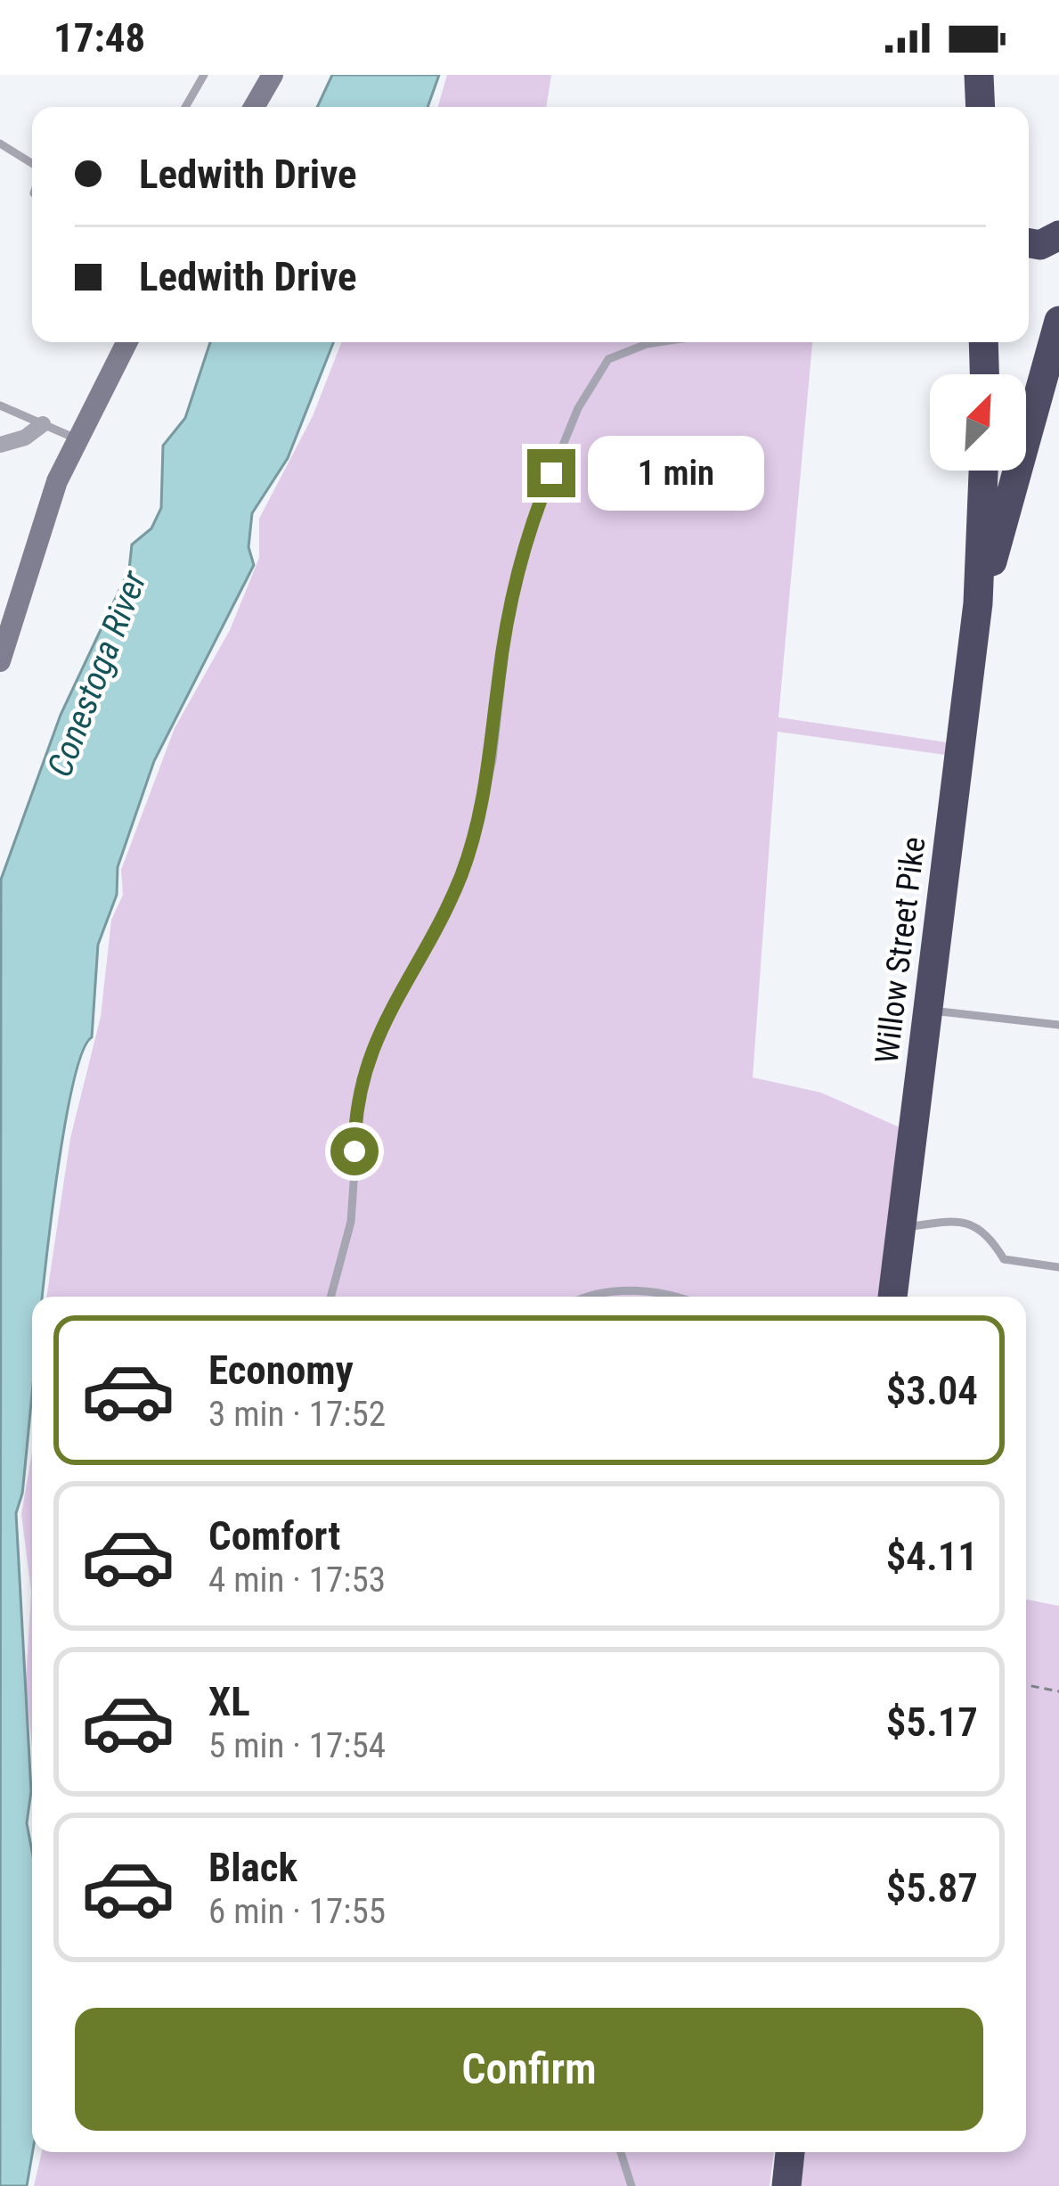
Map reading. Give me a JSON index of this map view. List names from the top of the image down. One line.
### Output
{"streets":{"highway":["Willow Street Pike"]},"water":["Conestoga River"],"north":"top right","page":{"status":"17:48","banner":["Ledwith Drive","Ledwith Drive"],"bubble":"1 min","list":[{"name":"Economy","note":"3 min · 17:52","value":"$3.04"},{"name":"Comfort","note":"4 min · 17:53","value":"$4.11"},{"name":"XL","note":"5 min · 17:54","value":"$5.17"},{"name":"Black","note":"6 min · 17:55","value":"$5.87"}],"buttons":"Confirm"}}
